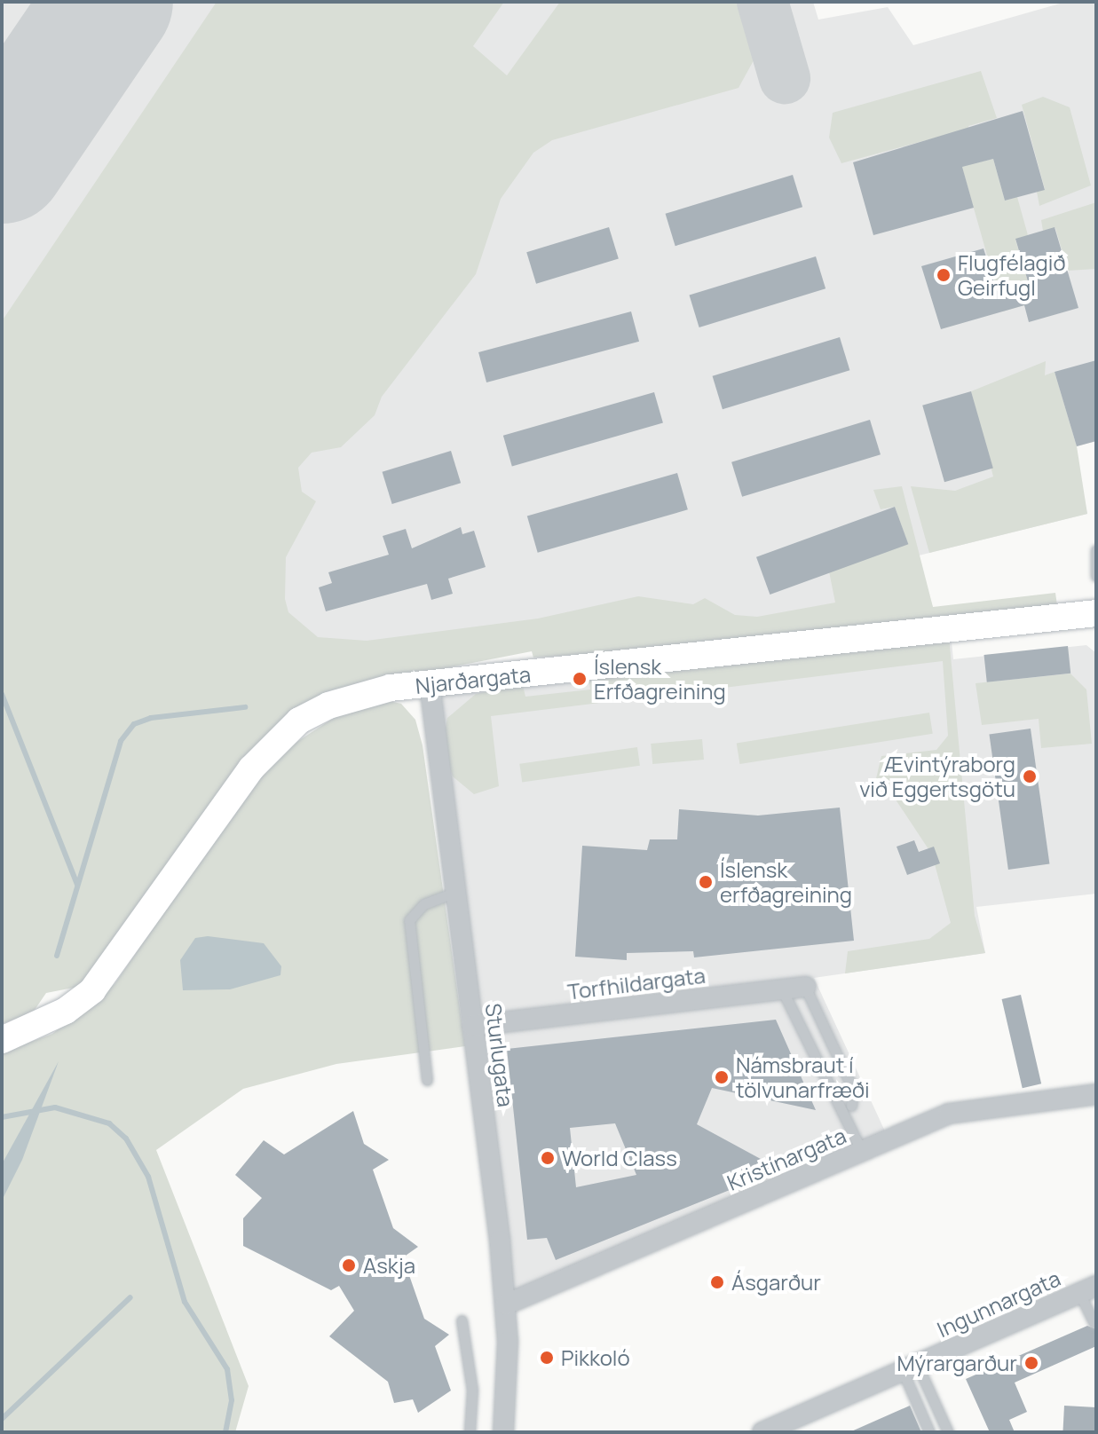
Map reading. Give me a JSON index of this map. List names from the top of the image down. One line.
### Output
{"streets":{"main road":["Njarðargata"],"street":["Torfhildargata","Sturlugata","Kristínargata","Ingunnargata"]},"crossings":[["Njarðargata","Sturlugata"],["Torfhildargata","Sturlugata"],["Sturlugata","Kristínargata"]],"places":["Flugfélagið Geirfugl","Íslensk Erfðagreining","Ævintýraborg við Eggertsgötu","Íslensk erfðagreining","Námsbraut í tölvunarfræði","World Class","Askja","Ásgarður","Pikkoló","Mýrargarður"]}
